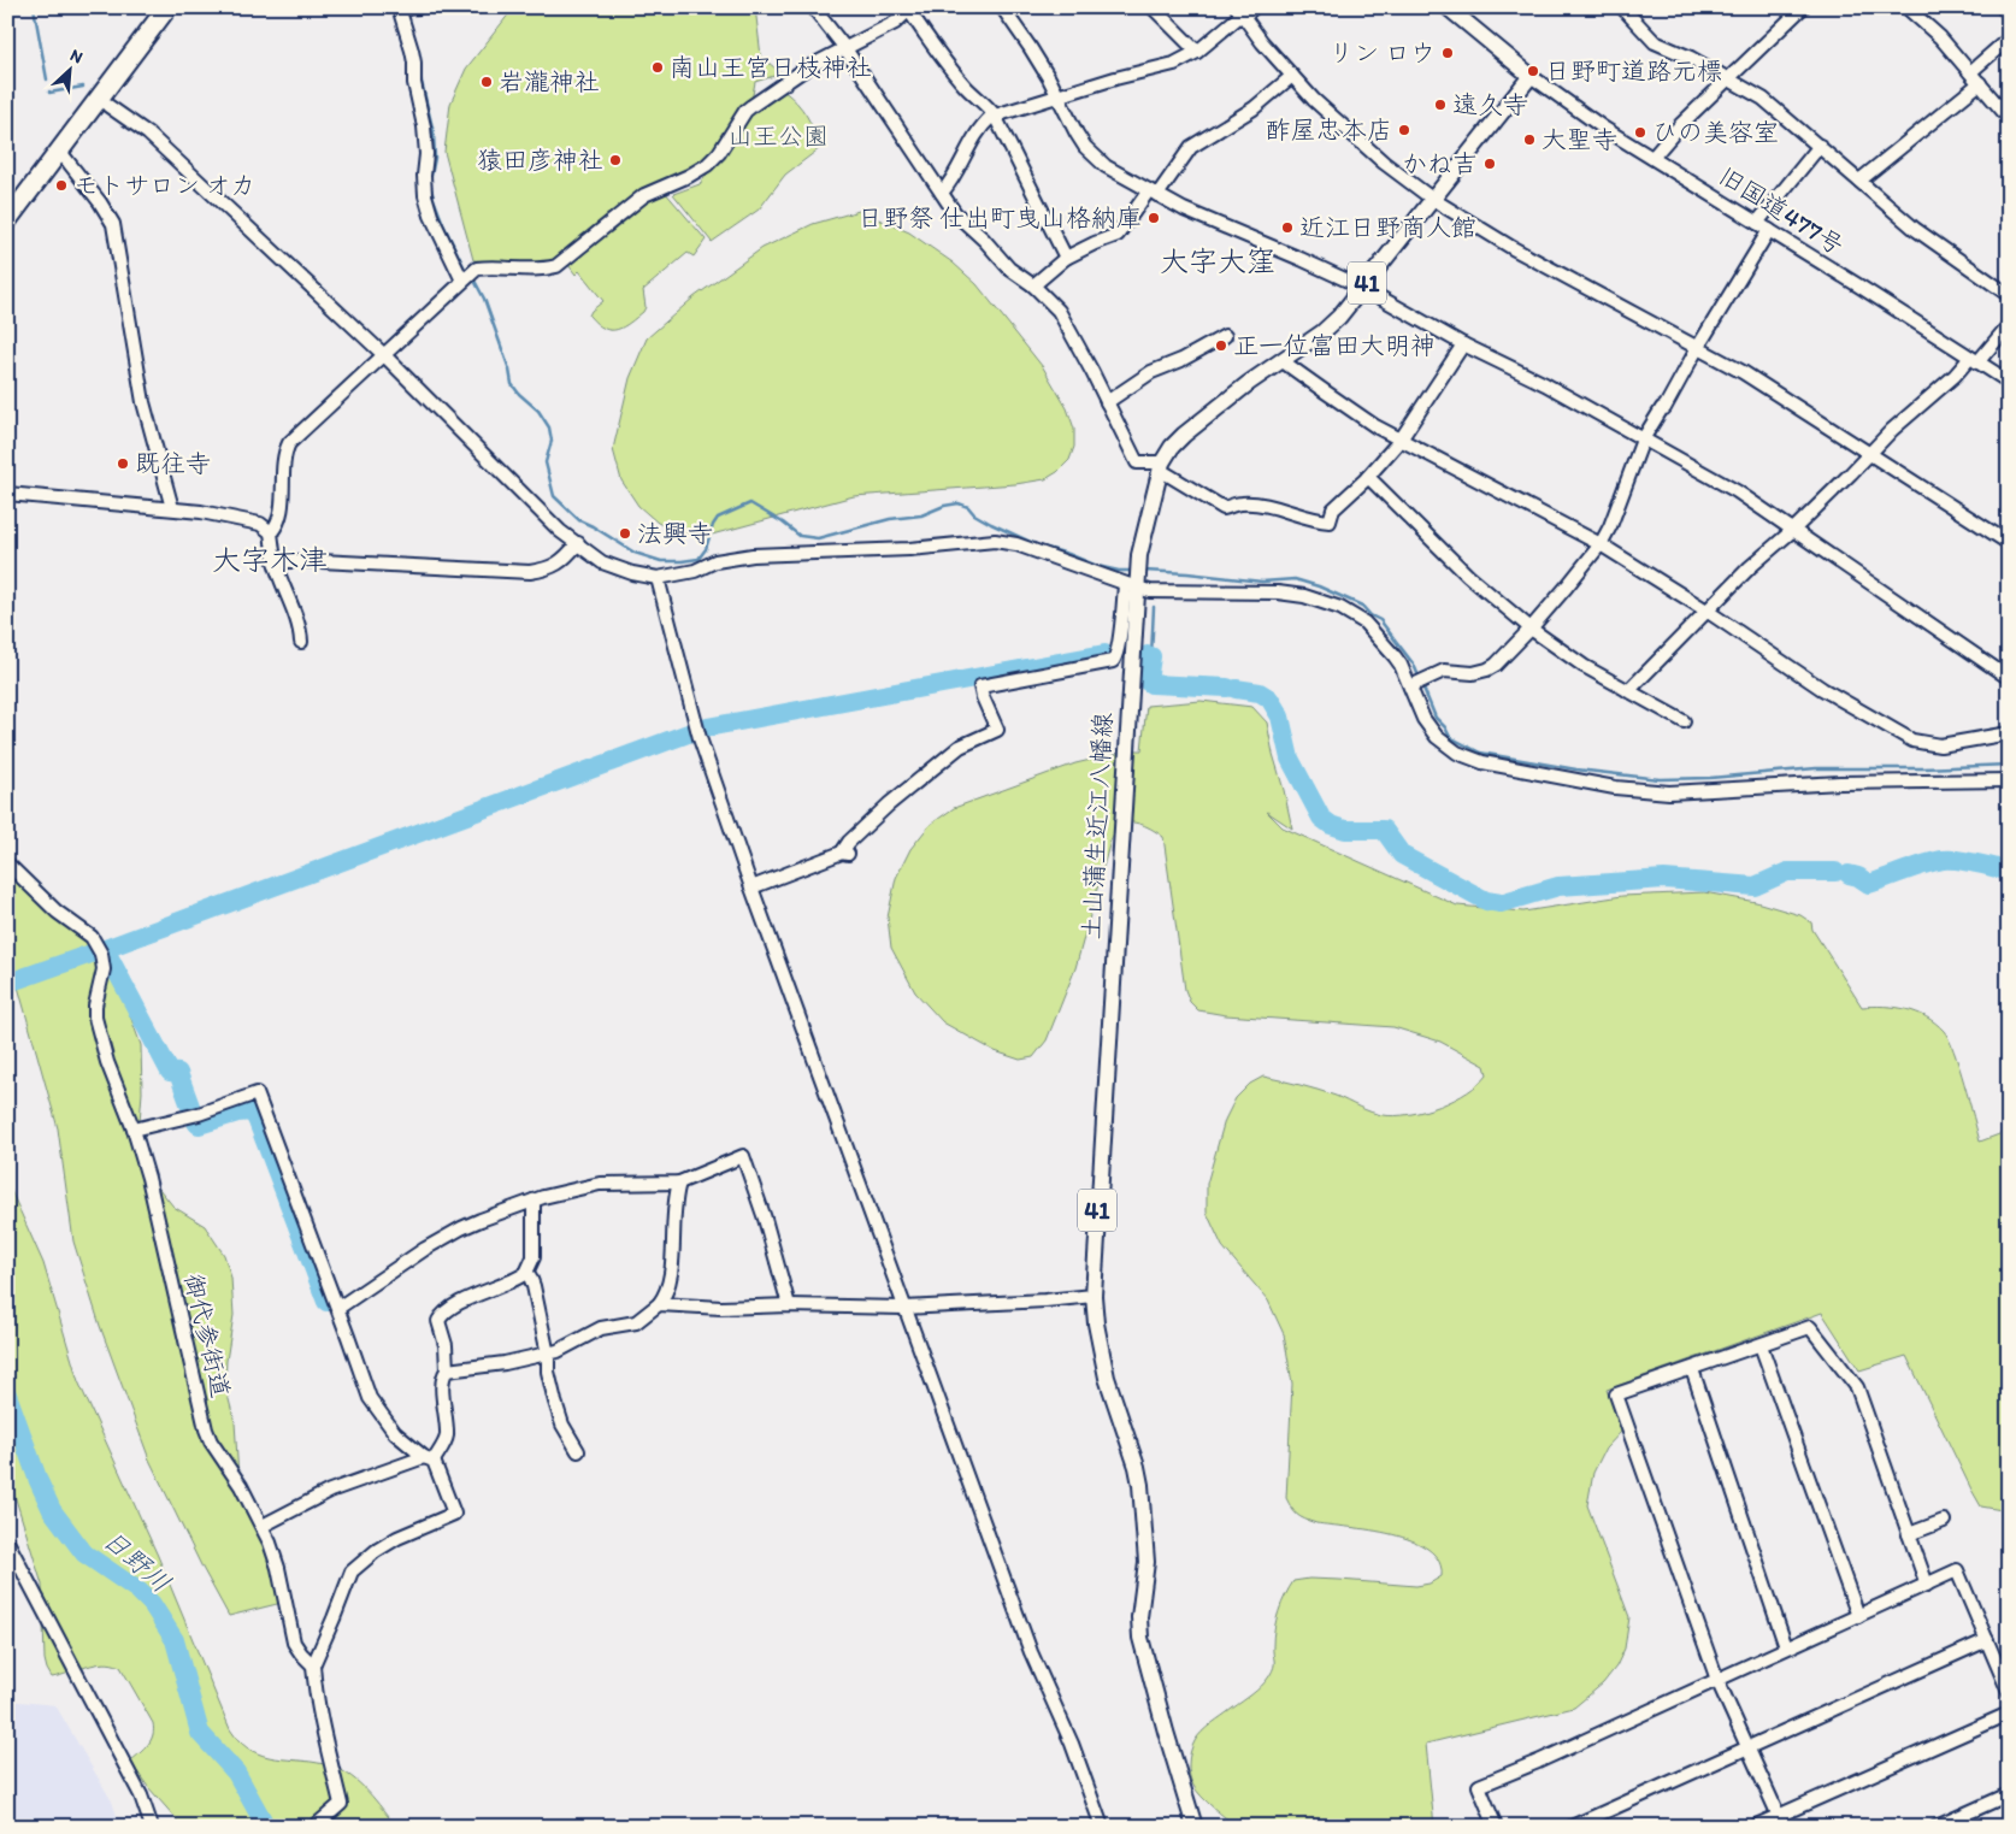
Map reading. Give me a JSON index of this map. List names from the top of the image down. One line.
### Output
{"streets":{"main road":["41","土山蒲生近江八幡線"],"street":["旧国道477号","御代参街道"]},"crossings":[["旧国道477号","土山蒲生近江八幡線"]],"districts":["大字大窪","大字木津"],"water":["日野川"],"parks":["山王公園"],"places":["リン ロウ","南山王宮日枝神社","日野町道路元標","岩瀧神社","遠久寺","酢屋忠本店","ひの美容室","大聖寺","猿田彦神社","かね吉","モトサロン オカ","日野祭 仕出町曳山格納庫","近江日野商人館","正一位富田大明神","既往寺","法興寺"],"north":"top right"}
